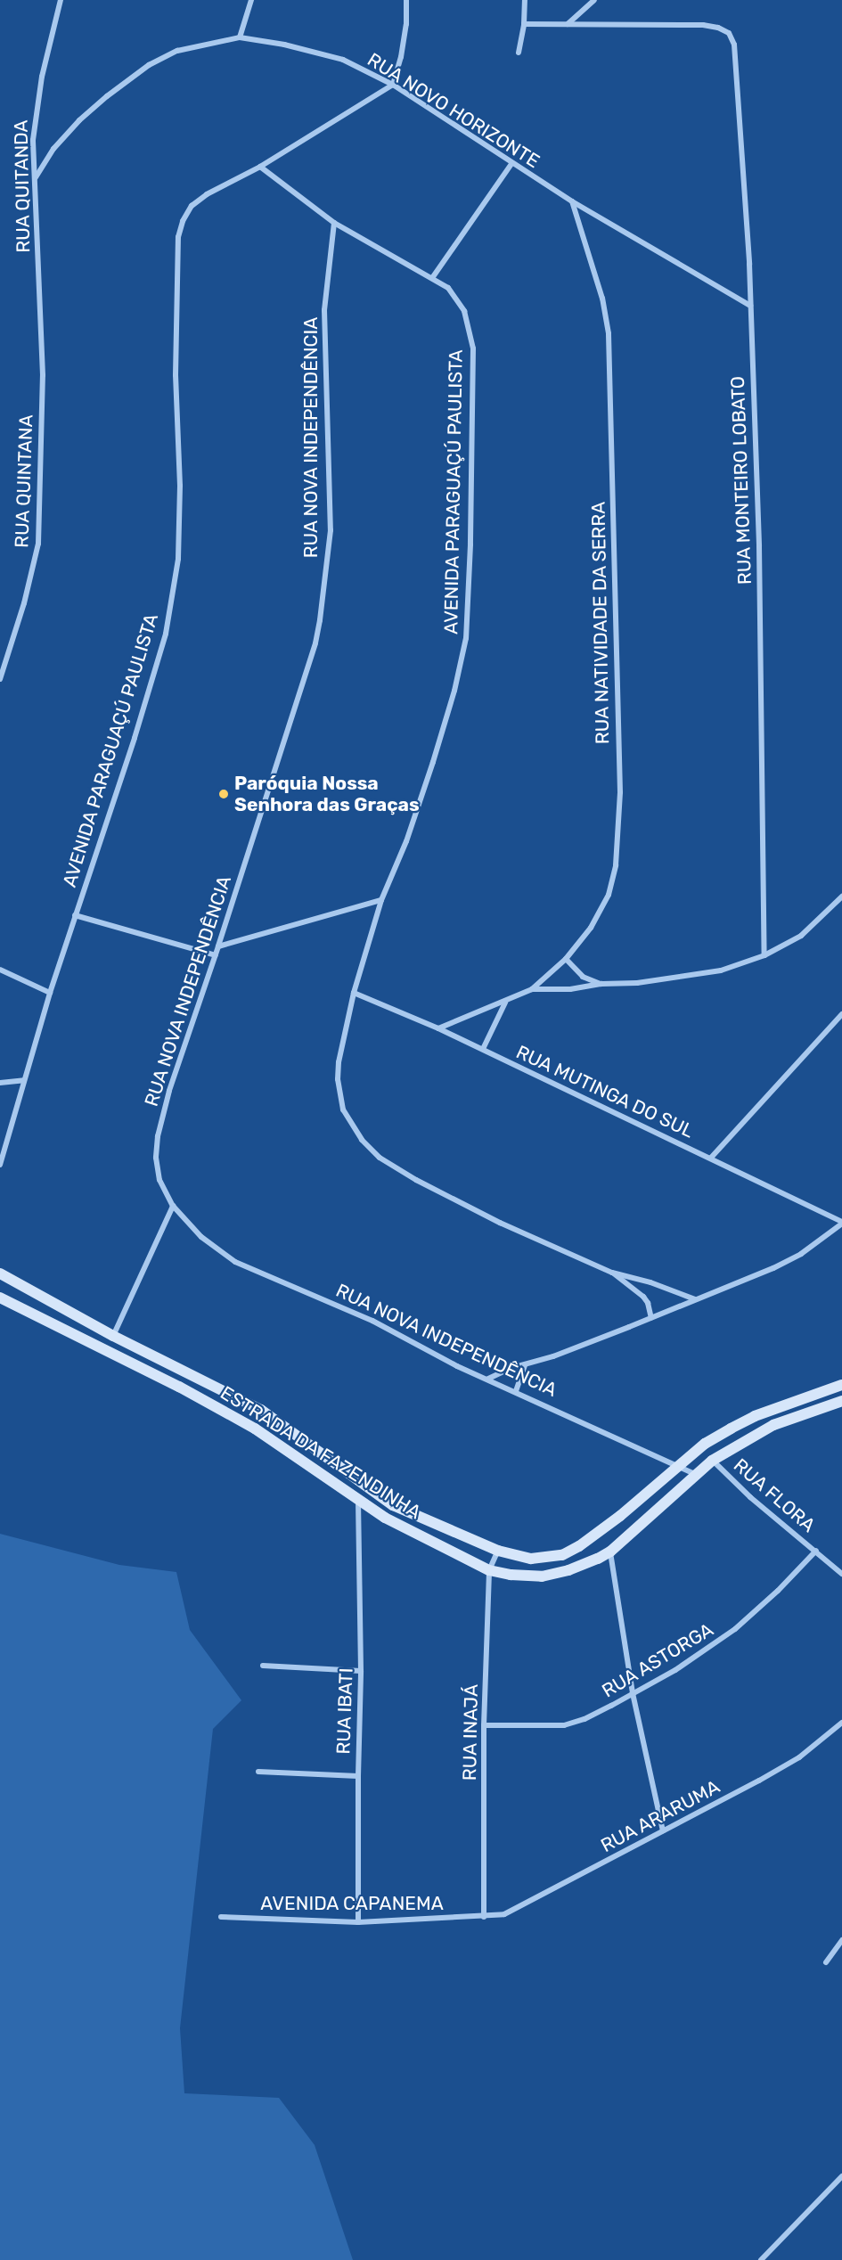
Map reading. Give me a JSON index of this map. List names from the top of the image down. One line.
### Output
{"streets":{"main road":["ESTRADA DA FAZENDINHA"],"street":["RUA NOVO HORIZONTE","RUA QUITANDA","RUA NOVA INDEPENDÊNCIA","RUA MONTEIRO LOBATO","RUA QUINTANA","AVENIDA PARAGUAÇÚ PAULISTA","RUA NATIVIDADE DA SERRA","RUA MUTINGA DO SUL","RUA FLORA","RUA ASTORGA","RUA IBATI","RUA INAJÁ","RUA ARARUMA","AVENIDA CAPANEMA"]},"crossings":[["RUA NOVO HORIZONTE","RUA QUITANDA"],["RUA NOVO HORIZONTE","RUA MONTEIRO LOBATO"],["RUA NOVO HORIZONTE","RUA NATIVIDADE DA SERRA"],["RUA QUITANDA","RUA QUINTANA"],["RUA NOVA INDEPENDÊNCIA","AVENIDA PARAGUAÇÚ PAULISTA"],["RUA NOVA INDEPENDÊNCIA","ESTRADA DA FAZENDINHA"],["AVENIDA PARAGUAÇÚ PAULISTA","RUA MUTINGA DO SUL"],["RUA NATIVIDADE DA SERRA","RUA MUTINGA DO SUL"],["ESTRADA DA FAZENDINHA","RUA FLORA"],["ESTRADA DA FAZENDINHA","RUA IBATI"],["ESTRADA DA FAZENDINHA","RUA INAJÁ"],["RUA FLORA","RUA ASTORGA"],["RUA ASTORGA","RUA INAJÁ"],["RUA IBATI","AVENIDA CAPANEMA"],["RUA INAJÁ","RUA ARARUMA"],["RUA INAJÁ","AVENIDA CAPANEMA"],["RUA ARARUMA","AVENIDA CAPANEMA"]],"places":["Paróquia Nossa Senhora das Graças"]}
